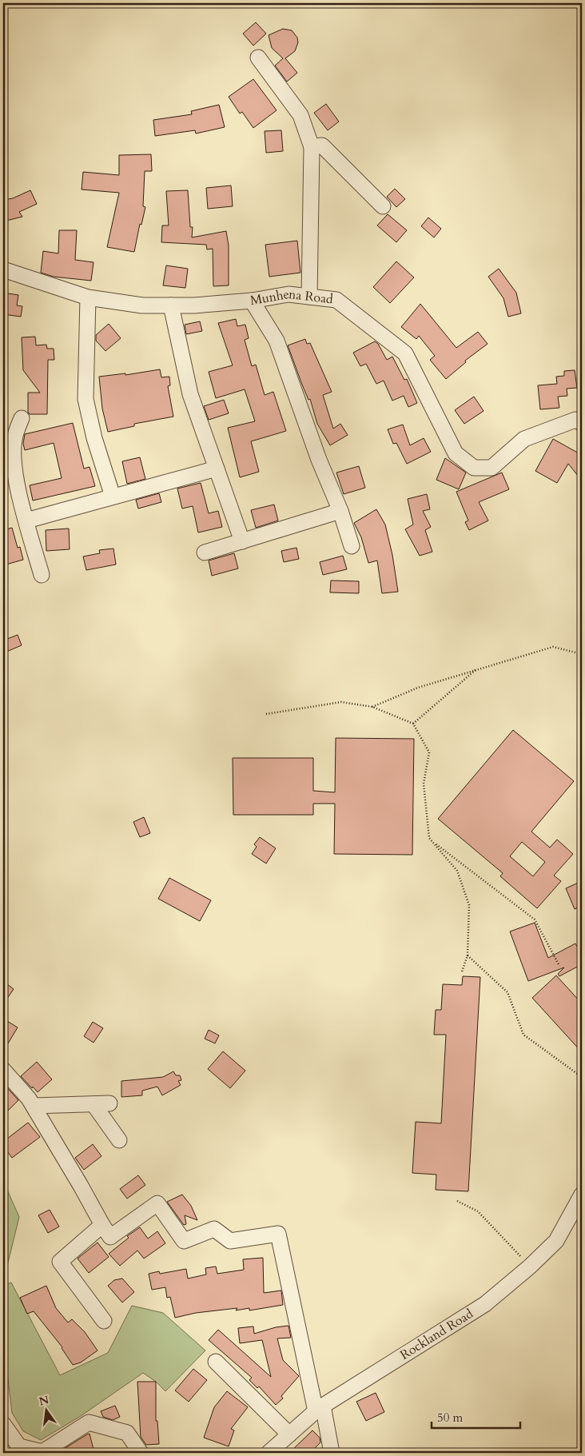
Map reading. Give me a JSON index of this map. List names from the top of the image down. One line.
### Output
{"streets":{"street":["Munhena Road","Rockland Road"]},"scale_bar":"50 m","north":"top"}
